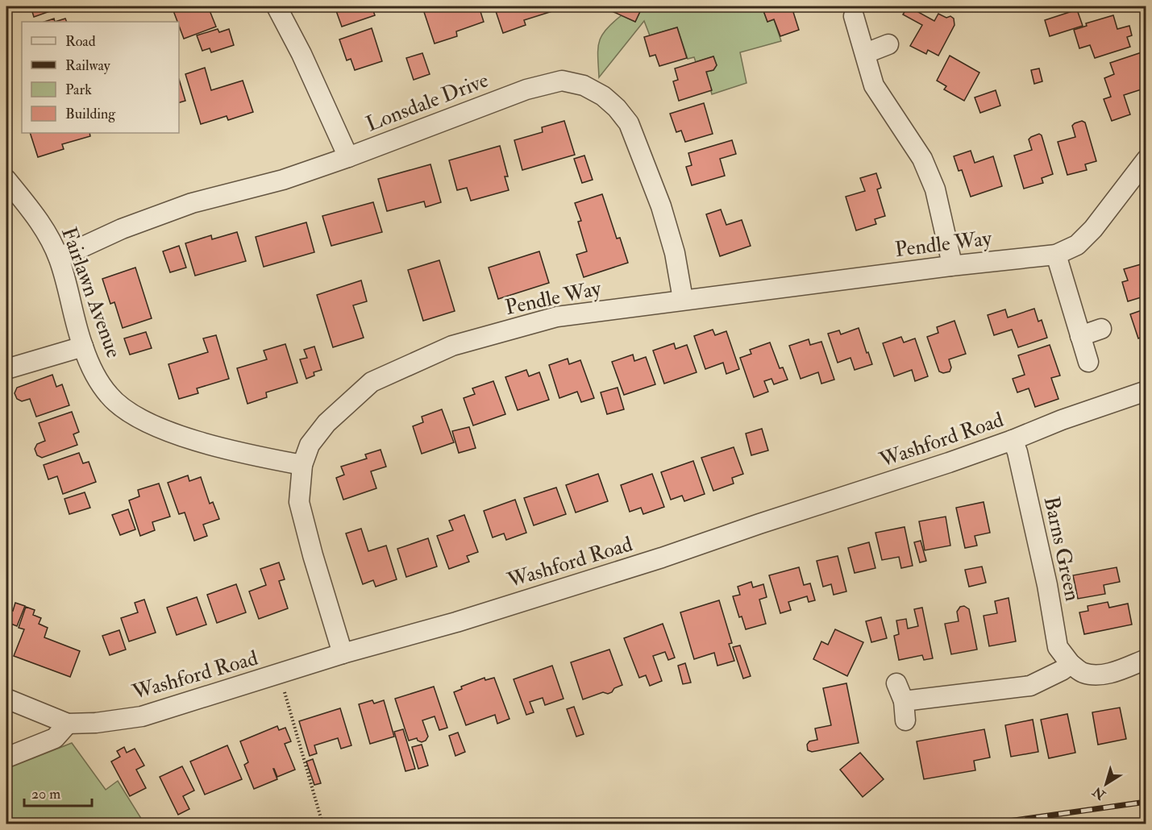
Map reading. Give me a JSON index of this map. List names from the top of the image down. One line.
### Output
{"streets":{"street":["Lonsdale Drive","Pendle Way","Fairlawn Avenue","Washford Road","Barns Green"]},"crossings":[["Lonsdale Drive","Pendle Way"],["Lonsdale Drive","Fairlawn Avenue"],["Pendle Way","Fairlawn Avenue"],["Pendle Way","Washford Road"],["Washford Road","Barns Green"]],"legend":["Road","Railway","Park","Building"],"scale_bar":"20 m","north":"bottom left"}
